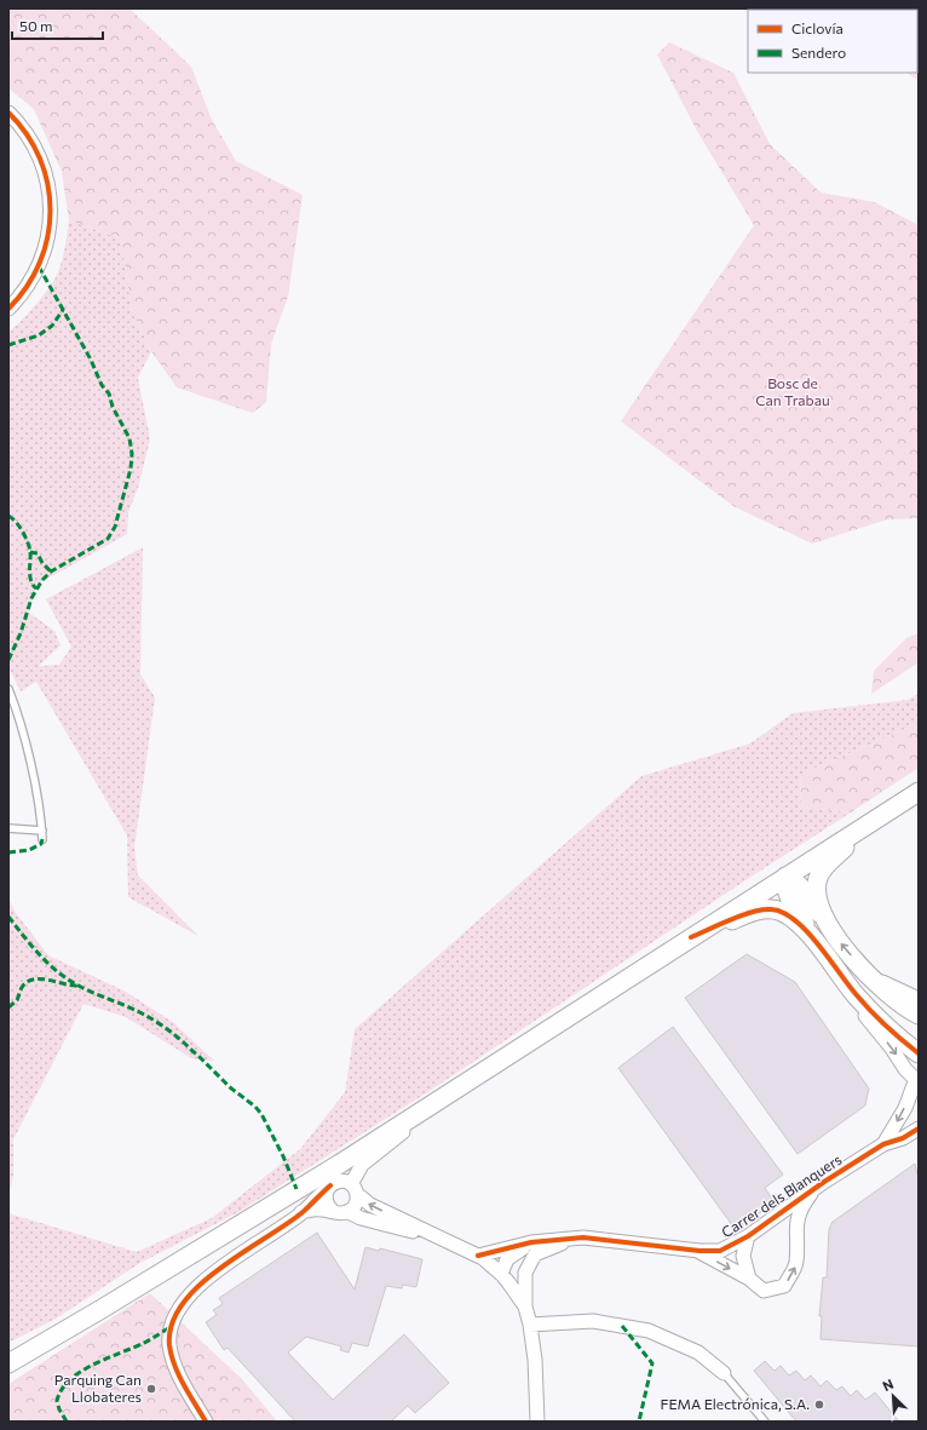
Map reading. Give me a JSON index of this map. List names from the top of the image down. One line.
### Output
{"streets":{"street":["Carrer dels Blanquers"]},"parks":["Bosc de Can Trabau"],"places":["Parquing Can Llobateres","FEMA Electrónica, S.A."],"legend":["Ciclovía","Sendero"],"scale_bar":"50 m","north":"top left"}
